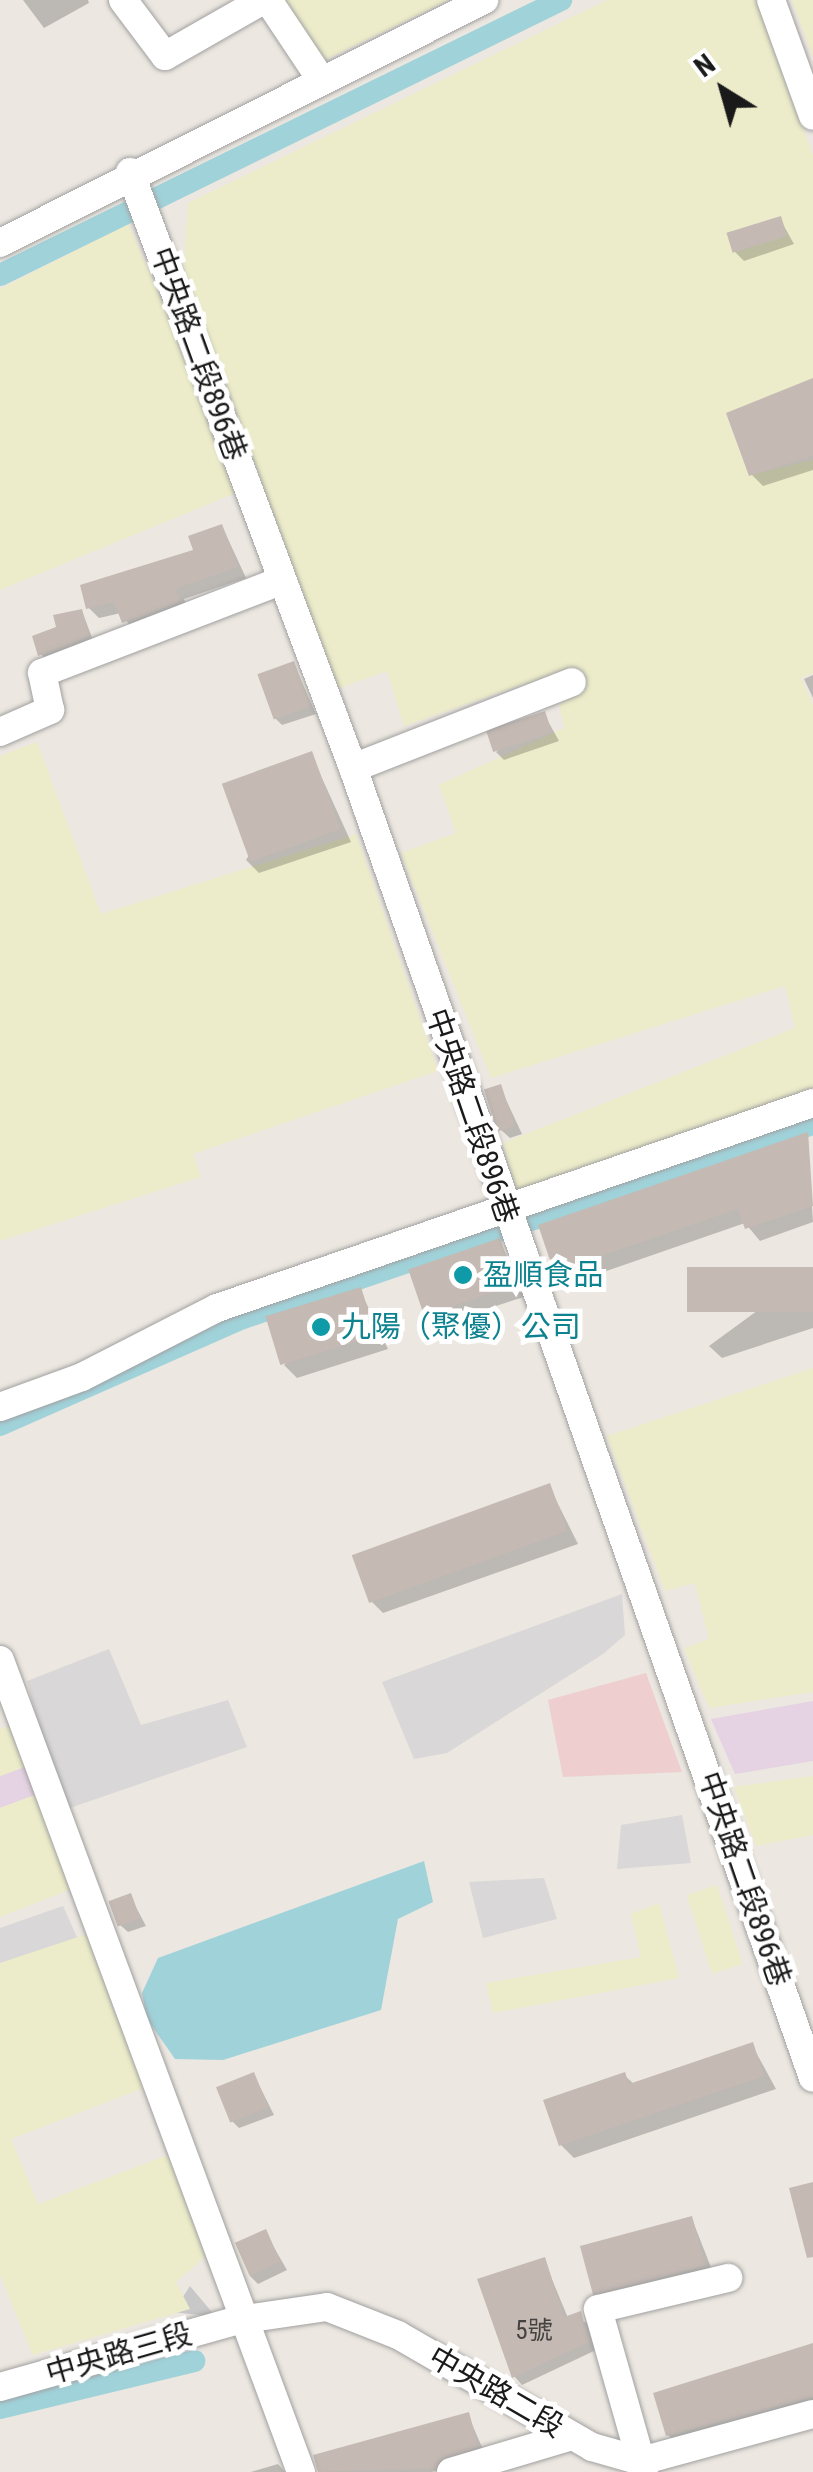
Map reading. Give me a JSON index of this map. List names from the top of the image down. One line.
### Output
{"streets":{"street":["中央路二段896巷","中央路三段","中央路二段"]},"crossings":[["中央路三段","中央路二段"]],"places":["盈順食品","九陽（聚優）公司"],"house_numbers":["5號"],"north":"top left"}
